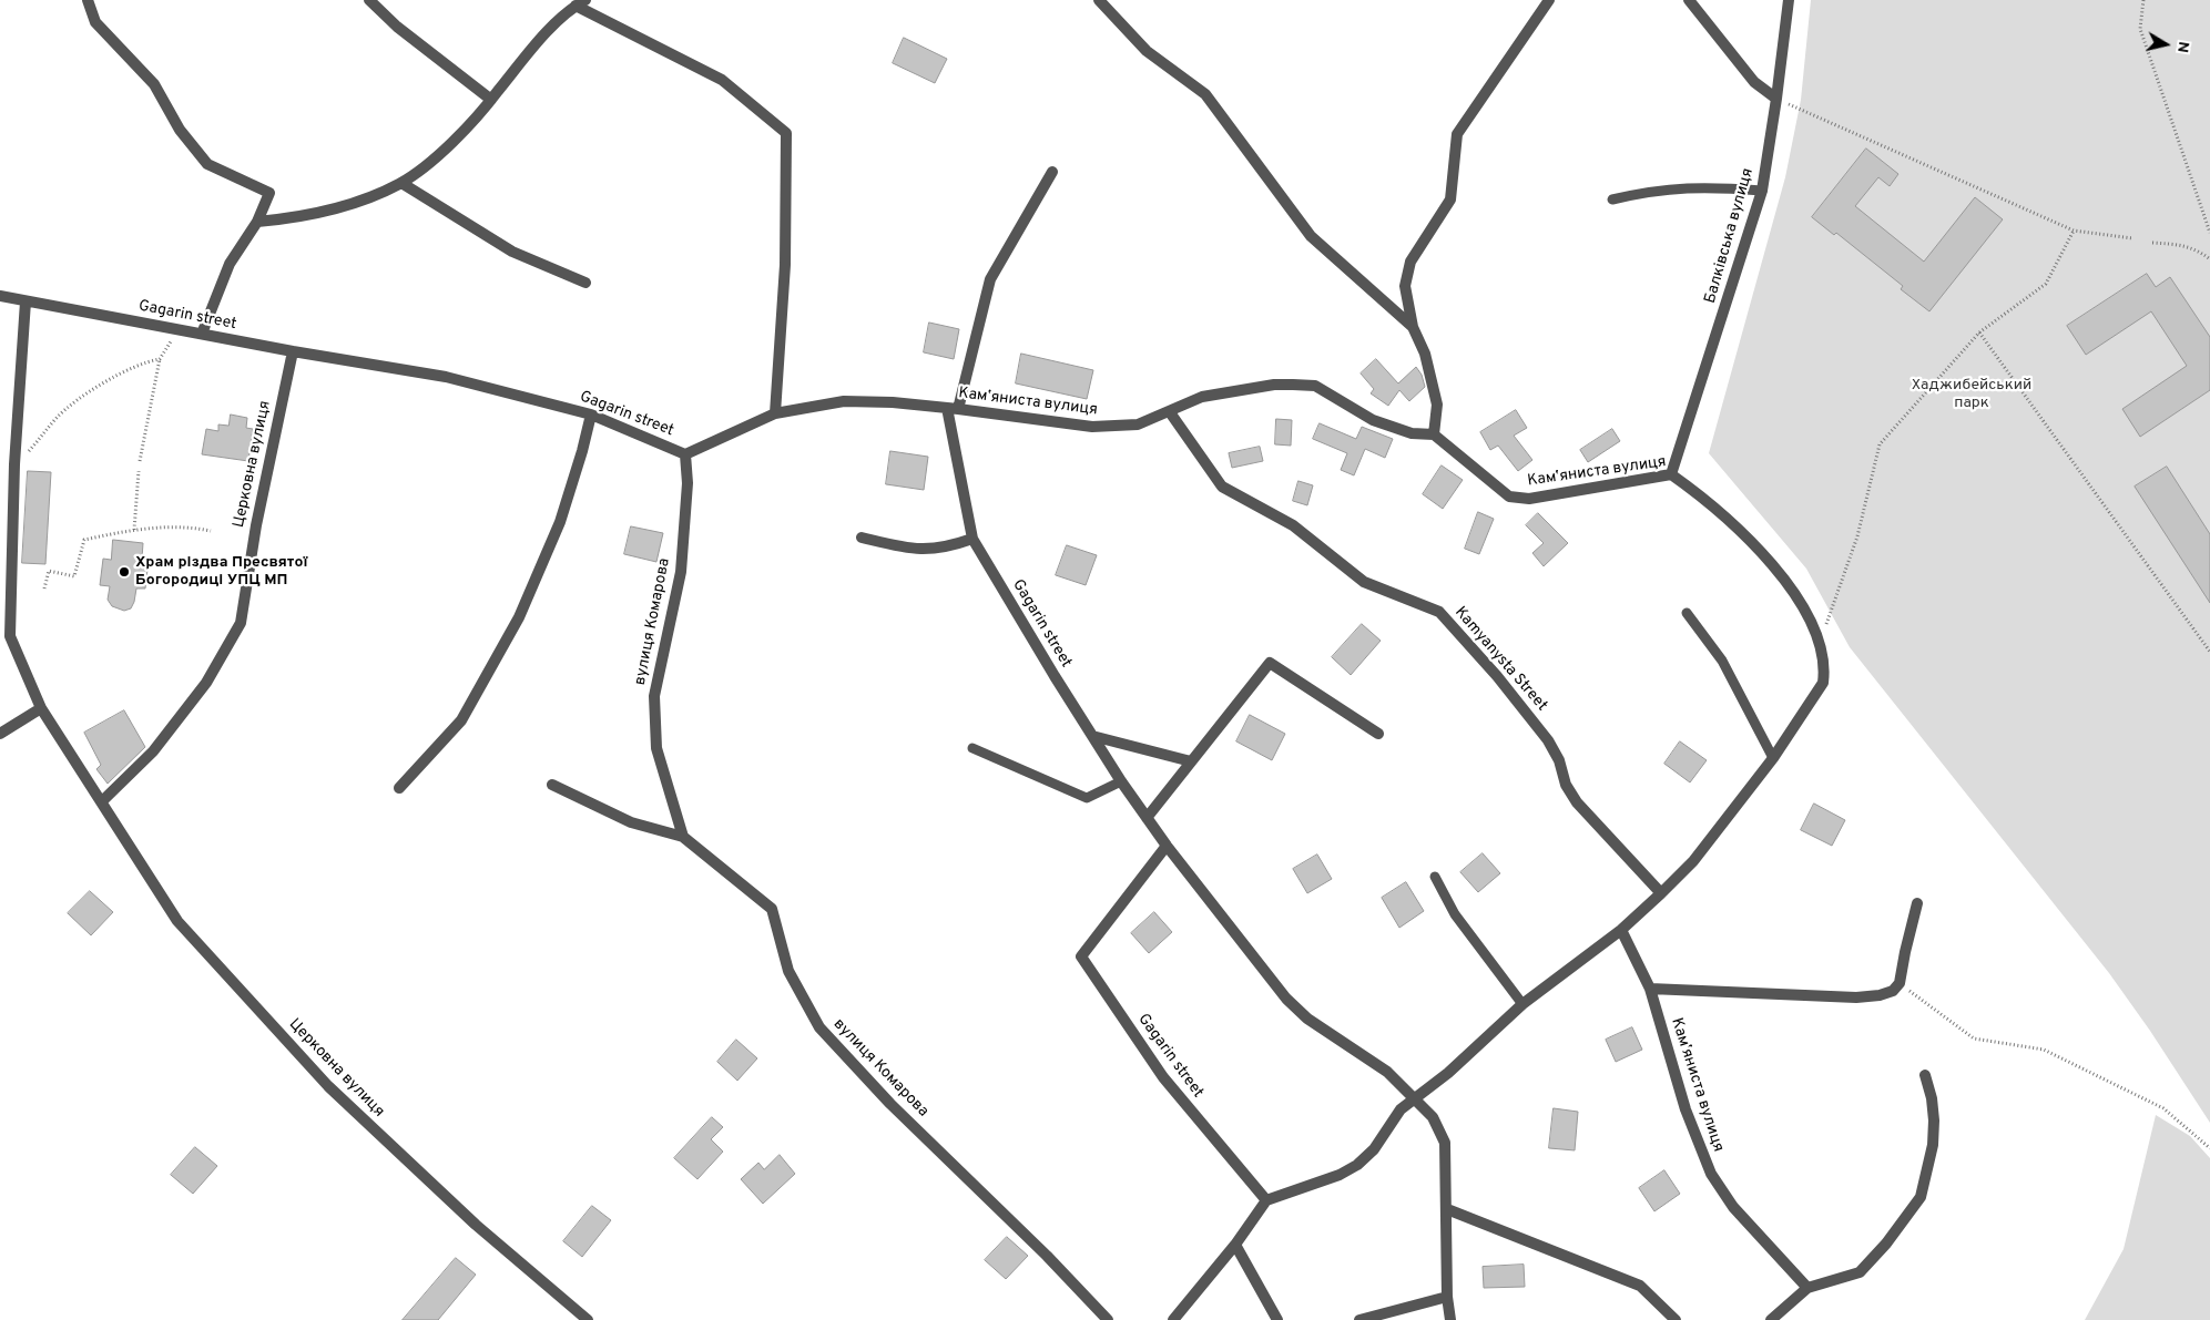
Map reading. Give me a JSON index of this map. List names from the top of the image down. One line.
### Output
{"streets":{"street":["Балківська вулиця","Gagarin street","Камʼяниста вулиця","Церковна вулиця","вулиця Комарова","Kamyanysta Street"]},"crossings":[["Балківська вулиця","Камʼяниста вулиця"],["Gagarin street","Камʼяниста вулиця"],["Gagarin street","Церковна вулиця"],["Gagarin street","вулиця Комарова"],["Камʼяниста вулиця","Kamyanysta Street"]],"parks":["Хаджибейський парк"],"places":["Храм різдва Пресвятої Богородиці УПЦ МП"],"north":"right"}
